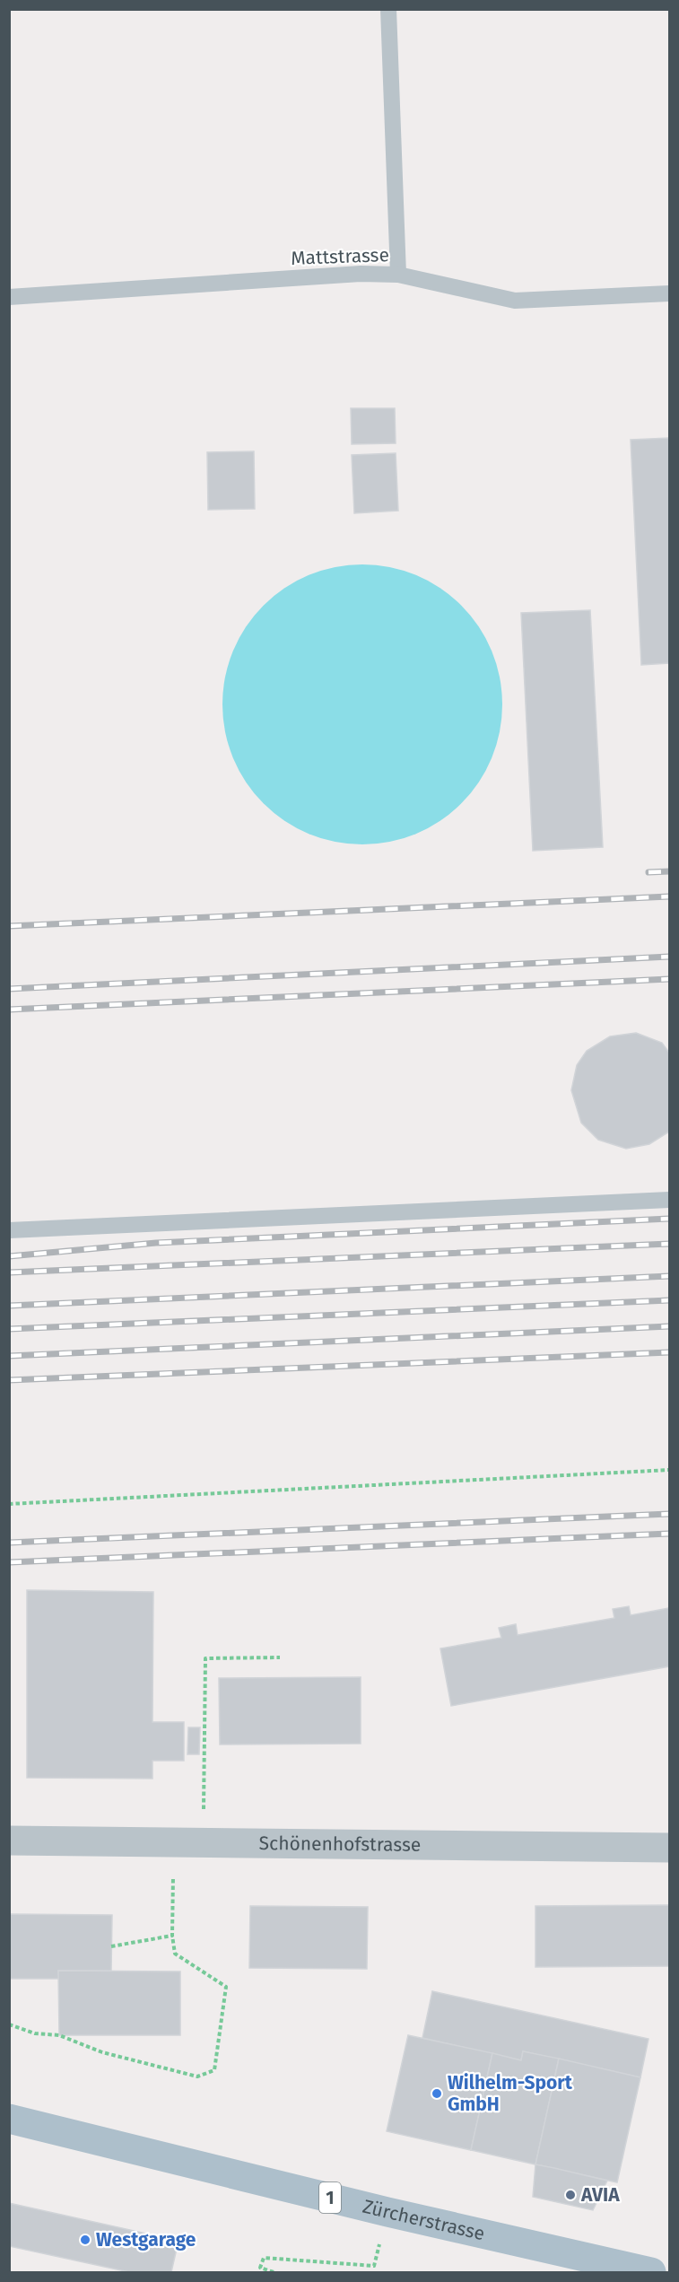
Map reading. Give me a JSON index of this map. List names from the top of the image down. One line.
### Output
{"streets":{"main road":["1","Zürcherstrasse"],"street":["Schönenhofstrasse"],"lane":["Mattstrasse"]},"places":["Wilhelm-Sport GmbH","AVIA","Westgarage"]}
